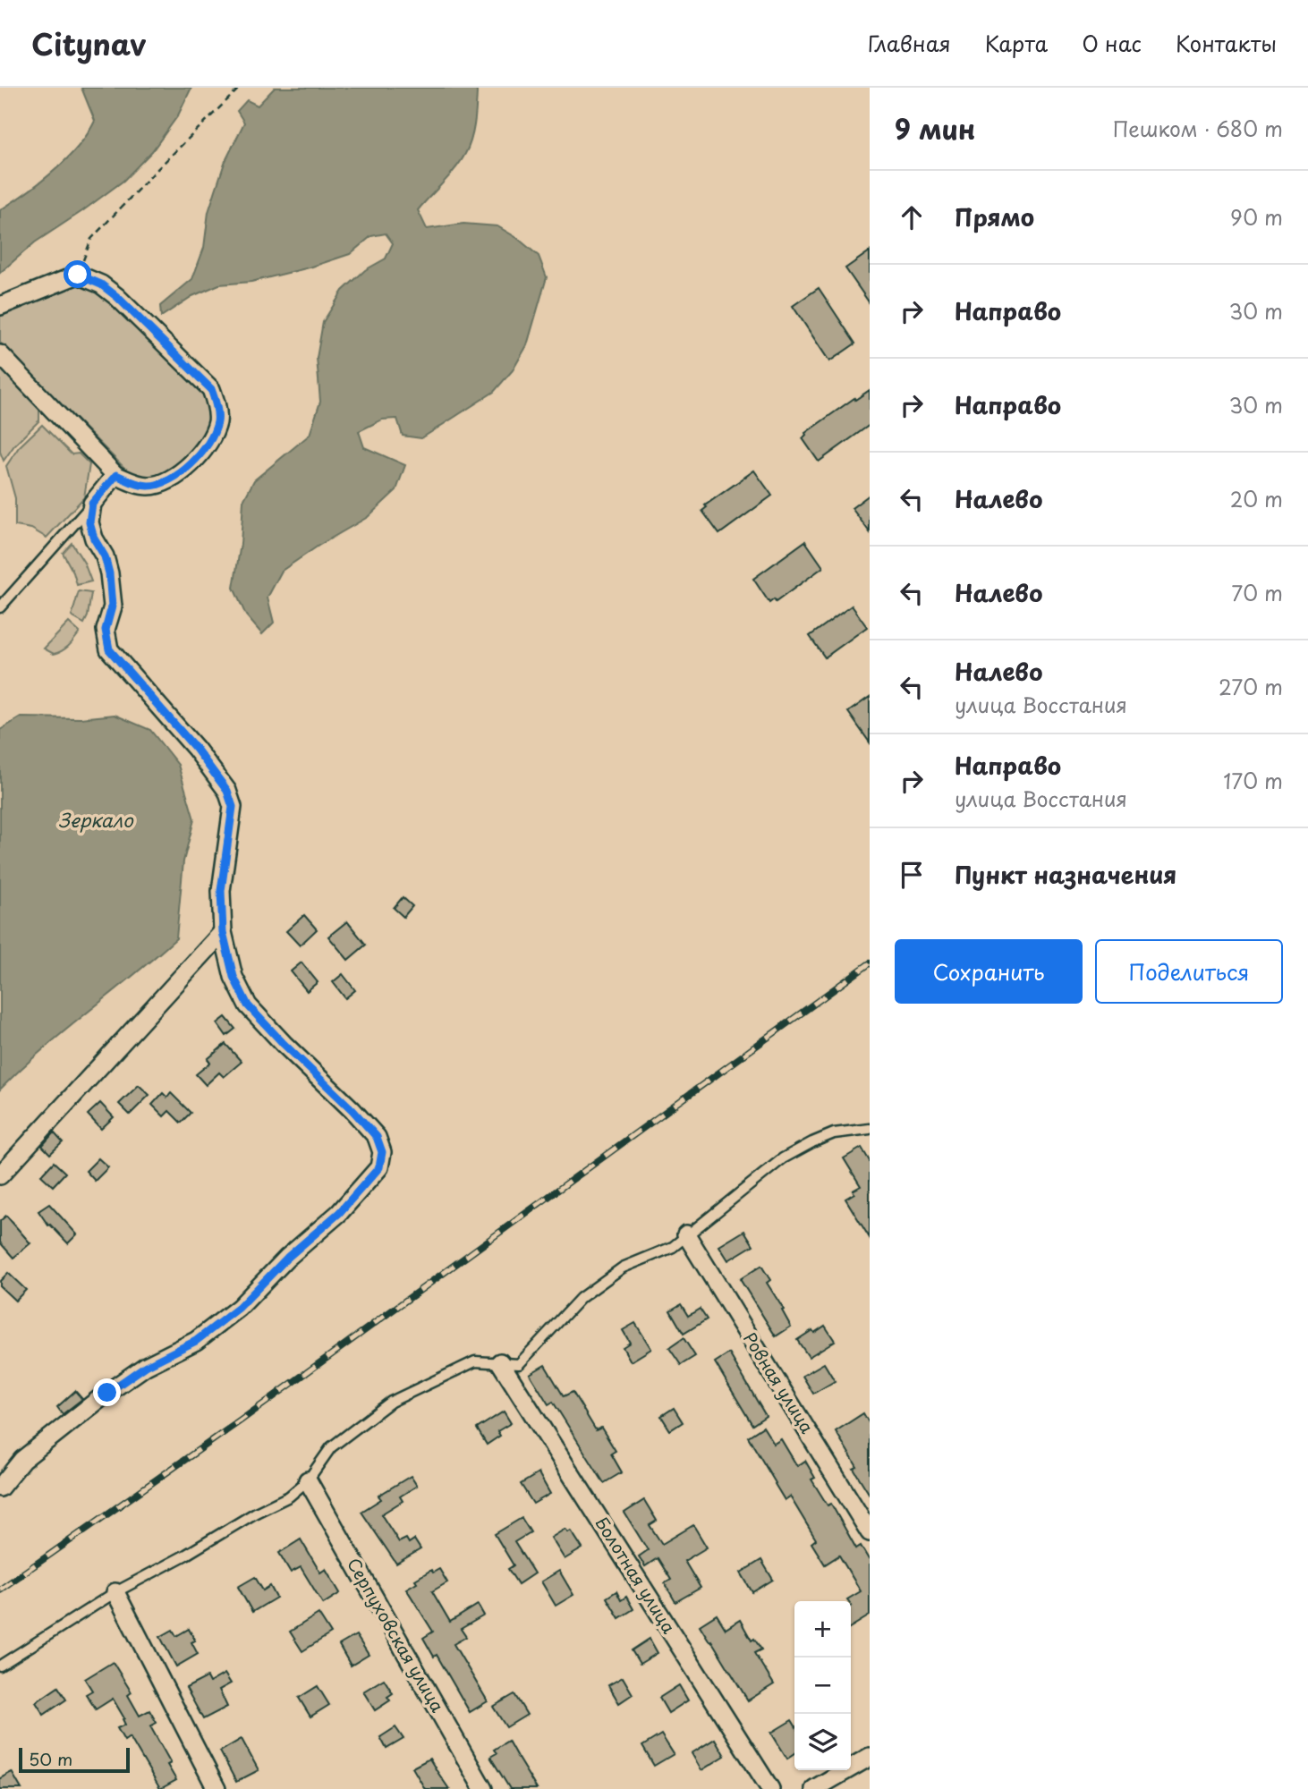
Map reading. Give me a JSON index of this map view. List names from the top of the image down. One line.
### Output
{"streets":{"street":["Ровная улица","Болотная улица","Серпуховская улица"]},"water":["Зеркало"],"scale_bar":"50 m","page":{"header":"Citynav","nav":["Главная","Карта","О нас","Контакты"],"heading":["9 мин","Пешком · 680 m"],"list":[["Прямо","90 m"],["Направо","30 m"],["Направо","30 m"],["Налево","20 m"],["Налево","70 m"],["Налево","улица Восстания","270 m"],["Направо","улица Восстания","170 m"],"Пункт назначения"],"buttons":["Сохранить","Поделиться"],"map_buttons":["+","−"],"scale":"50 m"}}
